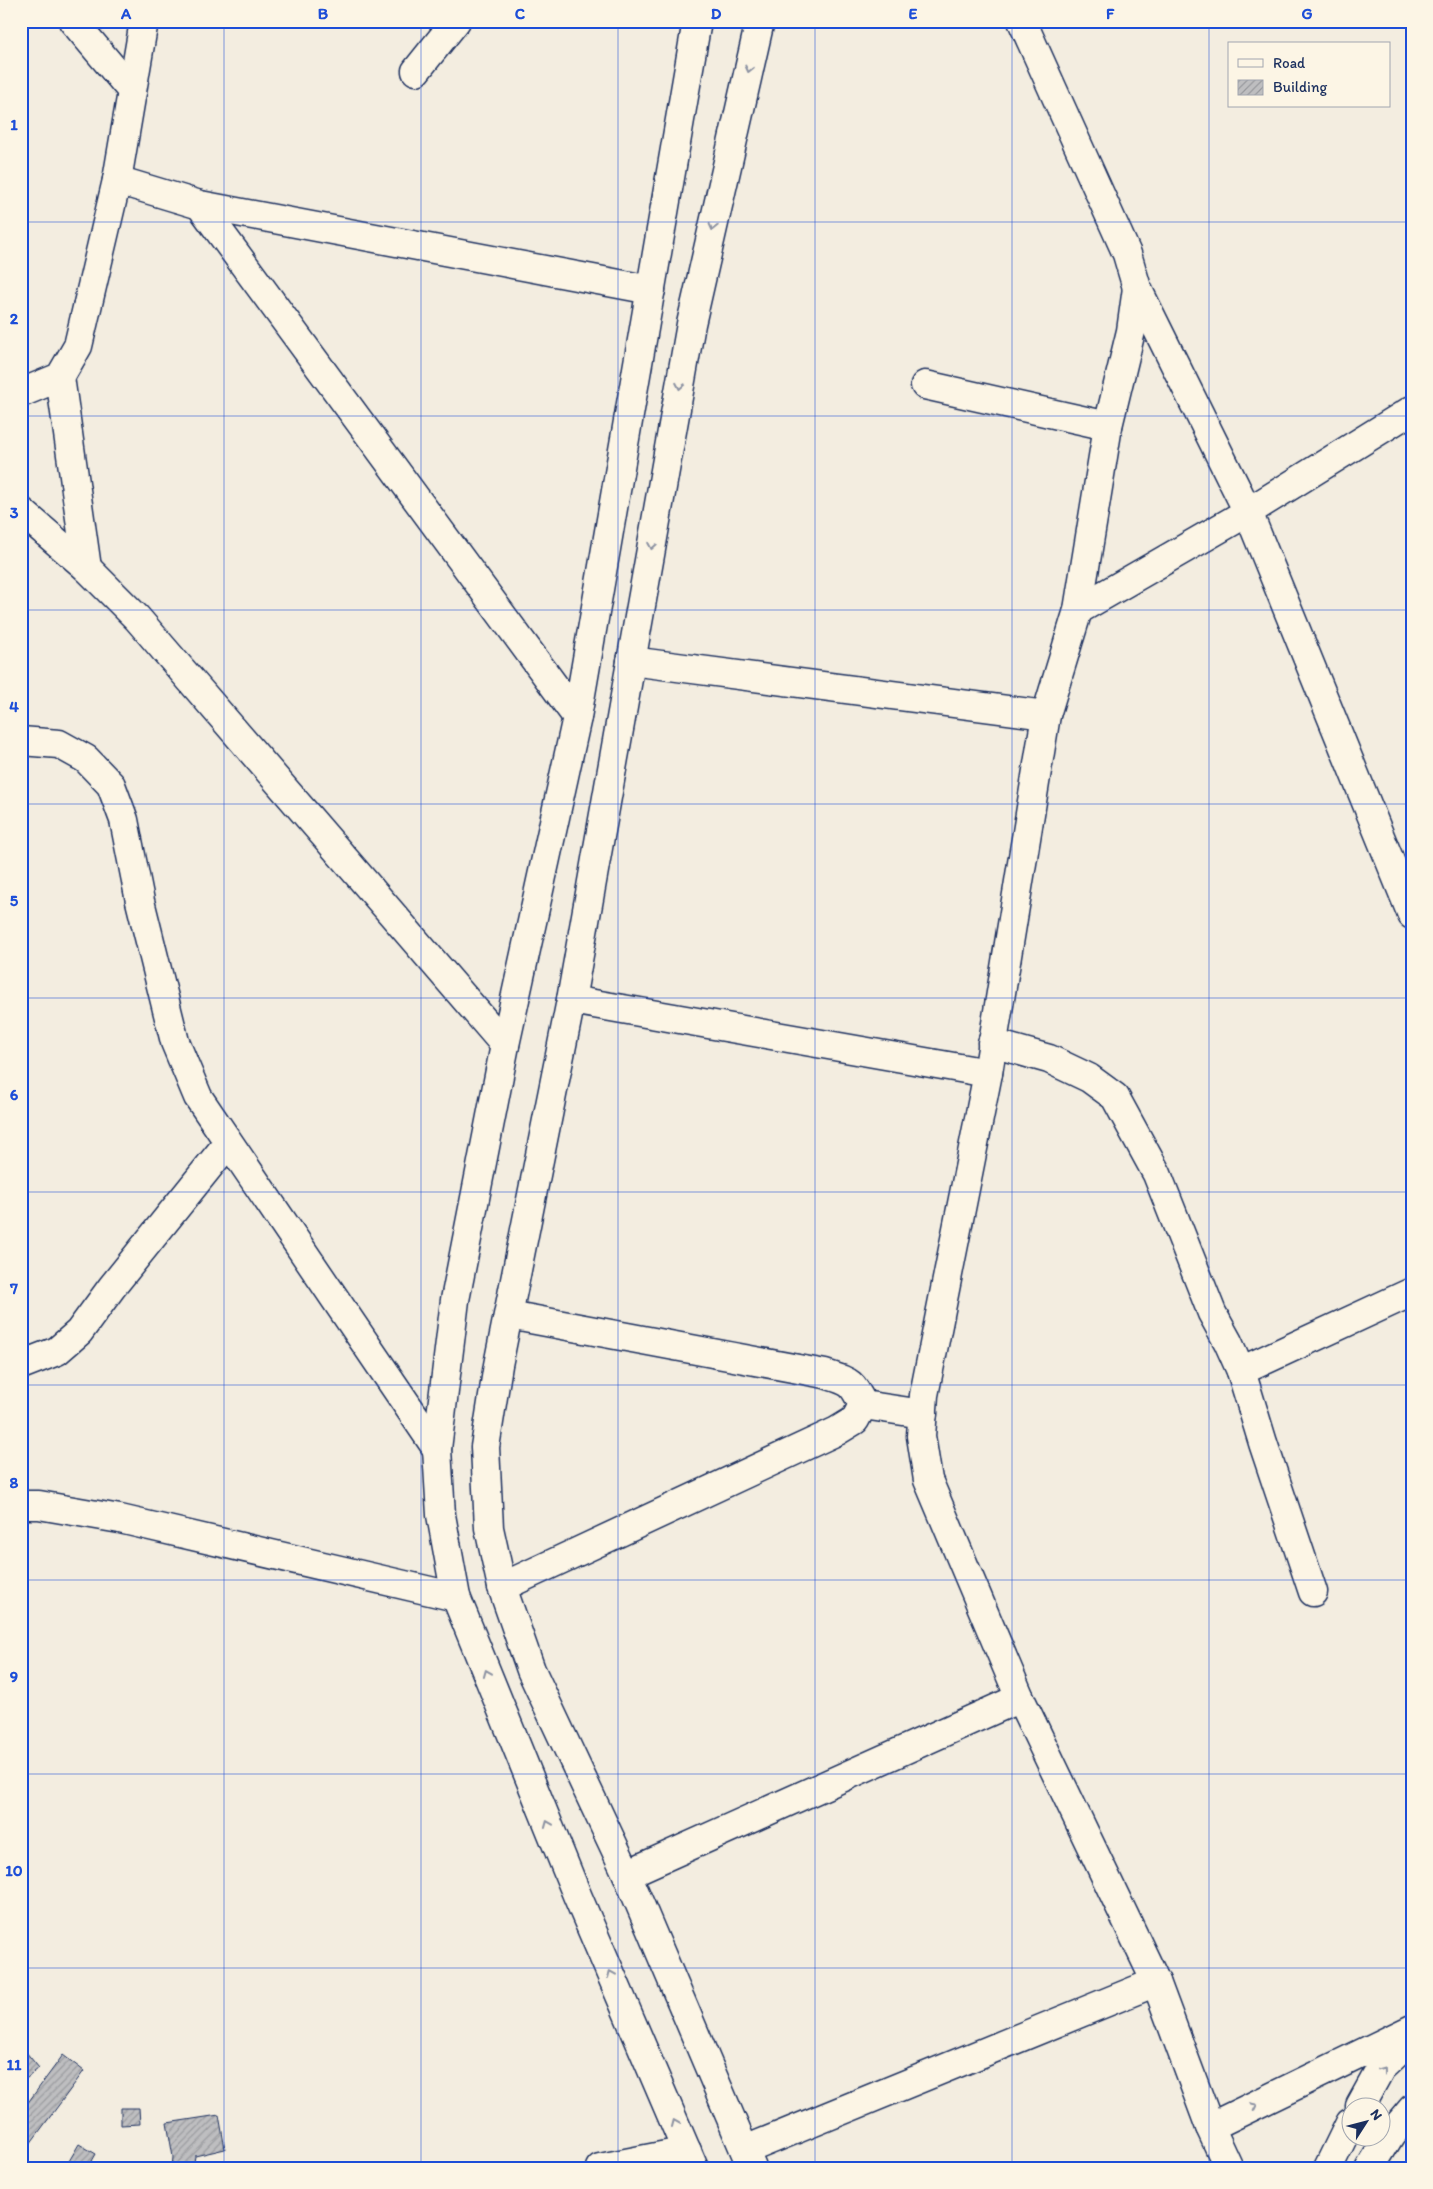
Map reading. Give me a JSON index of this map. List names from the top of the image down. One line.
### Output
{"legend":["Road","Building"],"north":"top right","grid":{"columns":["A","B","C","D","E","F","G"],"rows":["1","2","3","4","5","6","7","8","9","10","11"]}}
